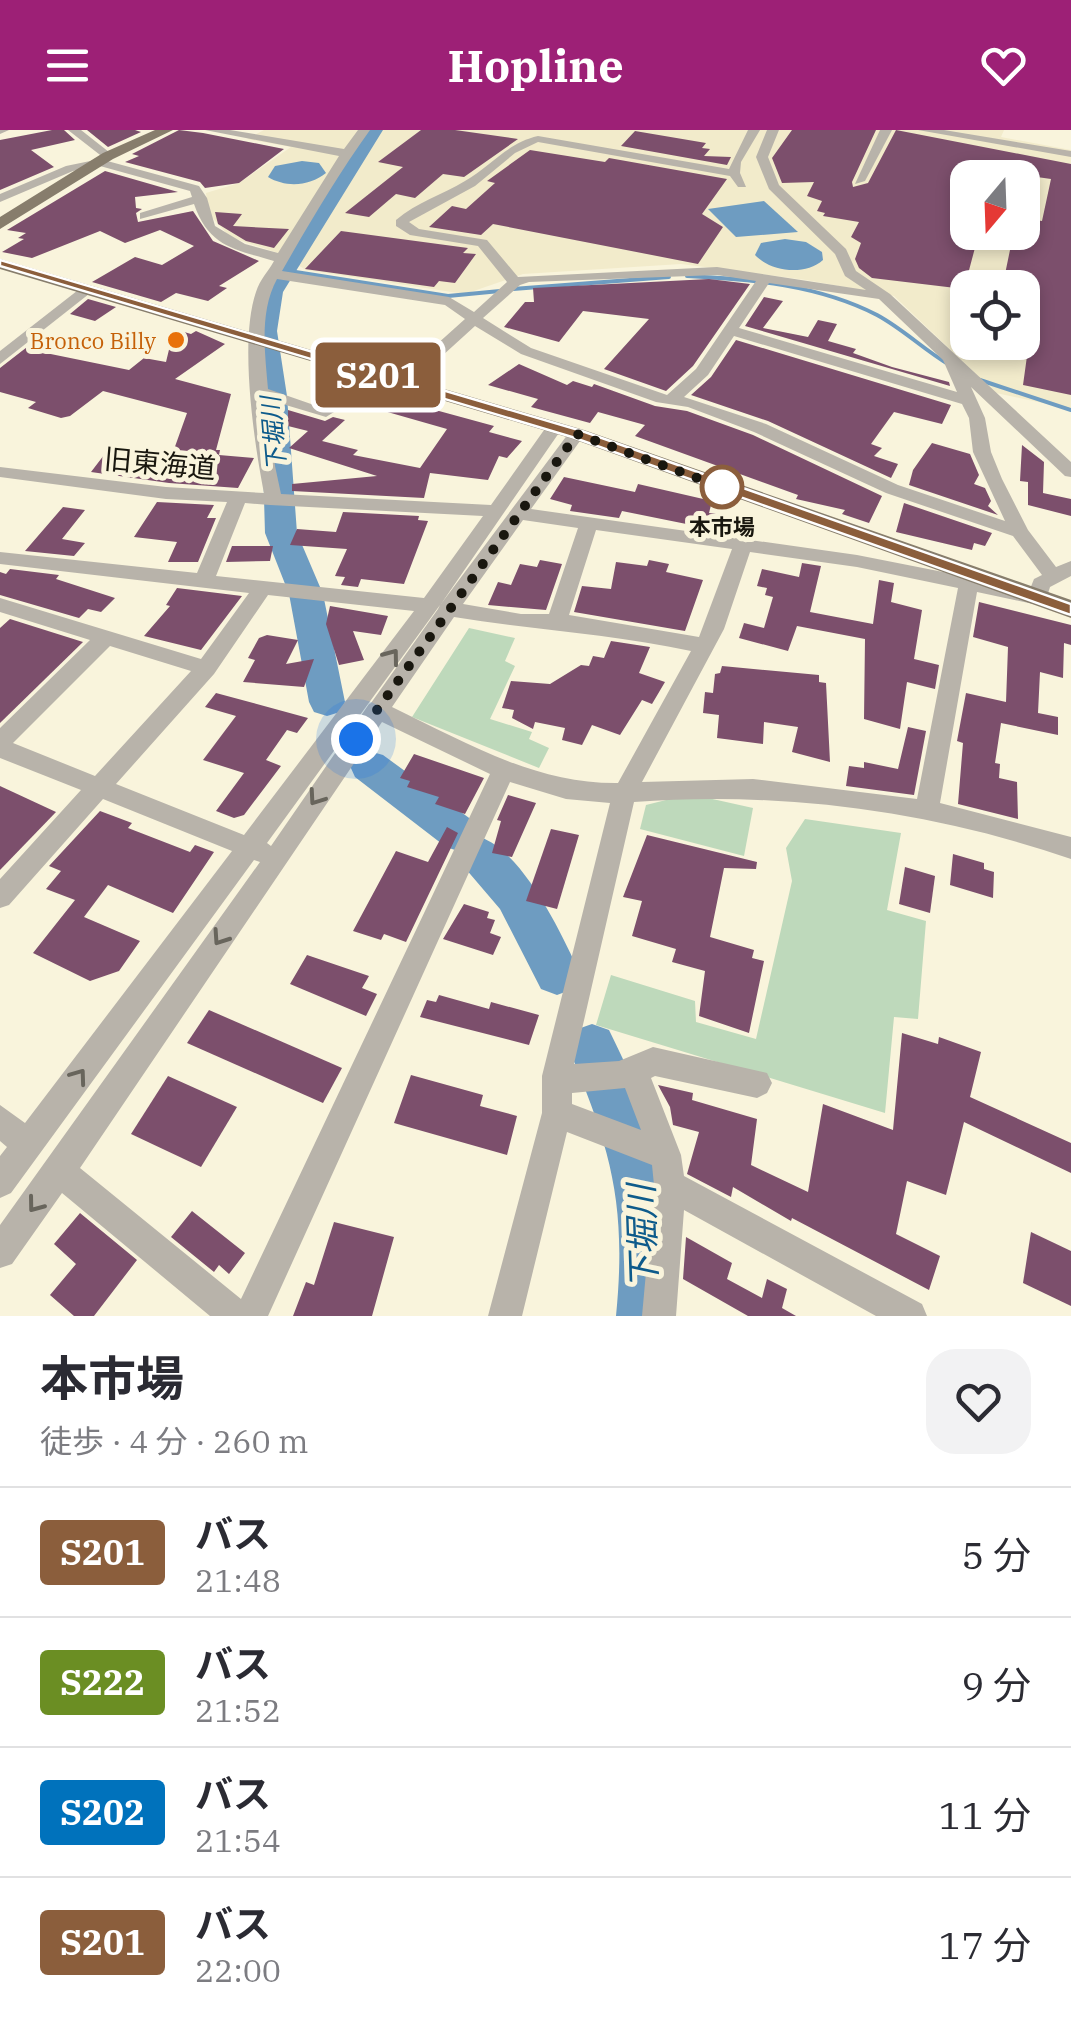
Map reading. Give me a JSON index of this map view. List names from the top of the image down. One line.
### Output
{"streets":{"street":["旧東海道"]},"water":["下堀川"],"places":["Bronco Billy","本市場"],"lines":["bus line S201"],"north":"bottom","page":{"header":"Hopline","on_map":"S201","heading":["本市場","徒歩 · 4 分 · 260 m"],"list":[{"mark":"S201","name":"バス","note":"21:48","value":"5 分"},{"mark":"S222","name":"バス","note":"21:52","value":"9 分"},{"mark":"S202","name":"バス","note":"21:54","value":"11 分"},{"mark":"S201","name":"バス","note":"22:00","value":"17 分"}]}}
